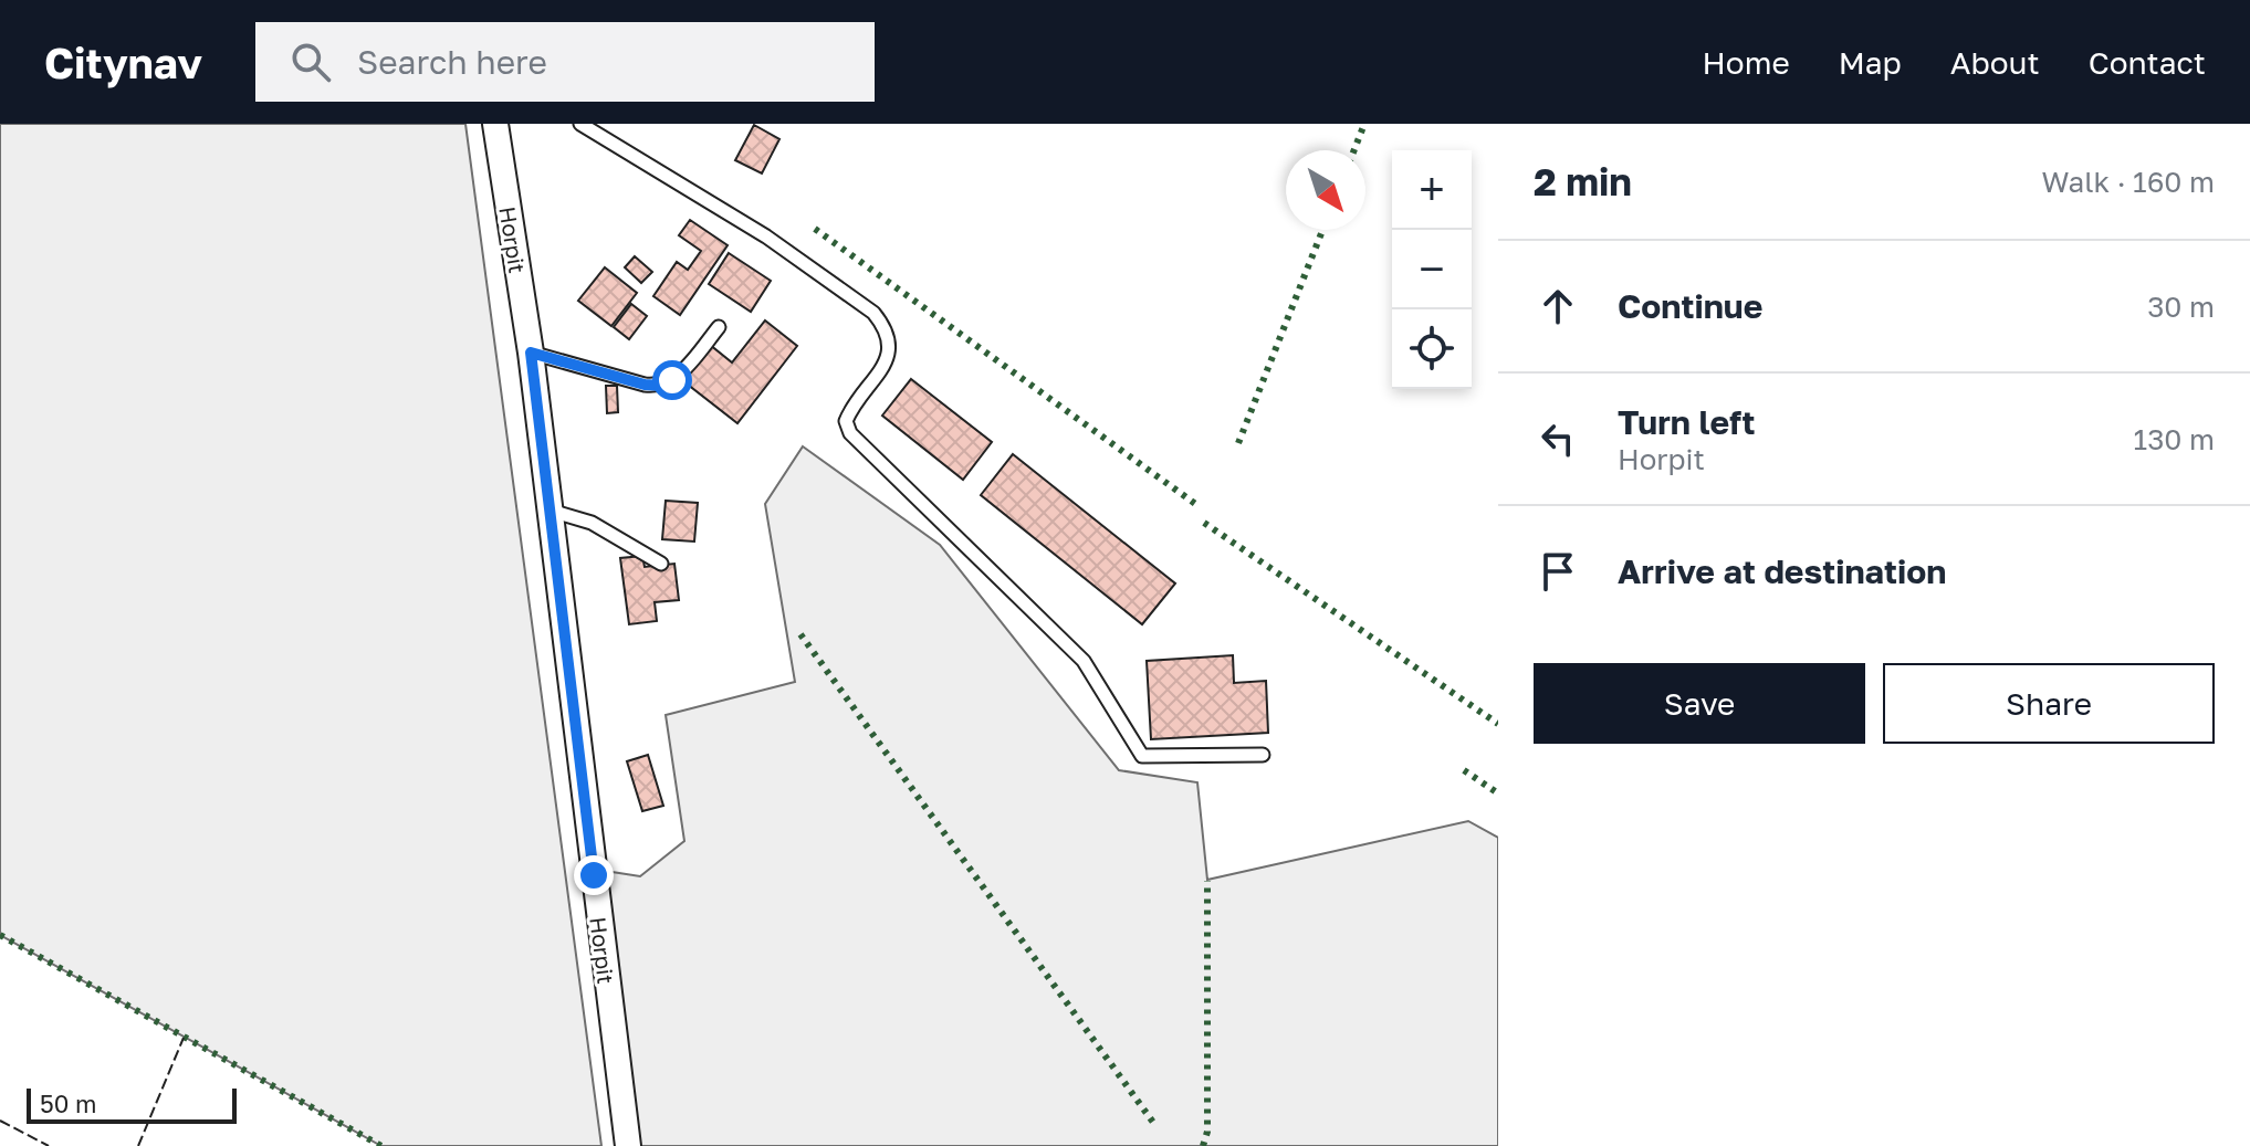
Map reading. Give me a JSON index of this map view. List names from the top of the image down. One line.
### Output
{"streets":{"street":["Horpit"]},"scale_bar":"50 m","north":"bottom right","page":{"header":"Citynav","search":"Search here","nav":["Home","Map","About","Contact"],"heading":["2 min","Walk · 160 m"],"map_buttons":["+","−"],"list":[["Continue","30 m"],["Turn left","Horpit","130 m"],"Arrive at destination"],"buttons":["Save","Share"],"scale":"50 m"}}
